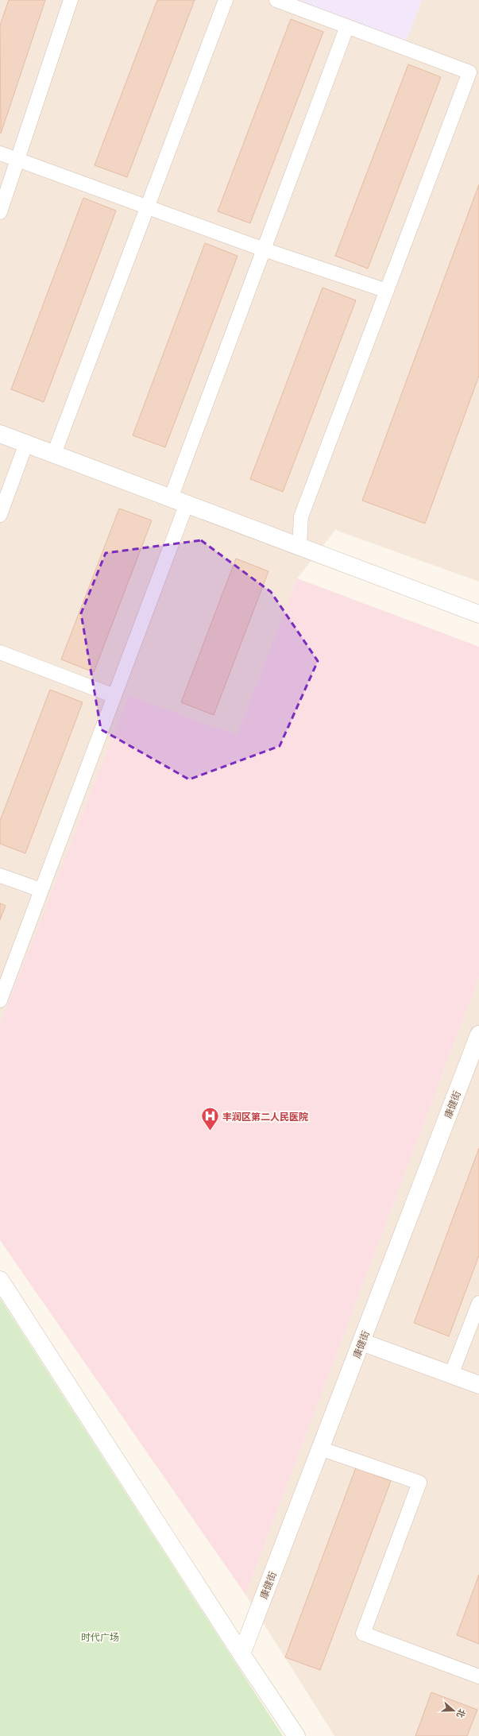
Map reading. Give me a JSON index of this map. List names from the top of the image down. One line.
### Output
{"streets":{"street":["康健街"]},"parks":["时代广场"],"places":{"hospital":["丰润区第二人民医院"]},"north":"right"}
